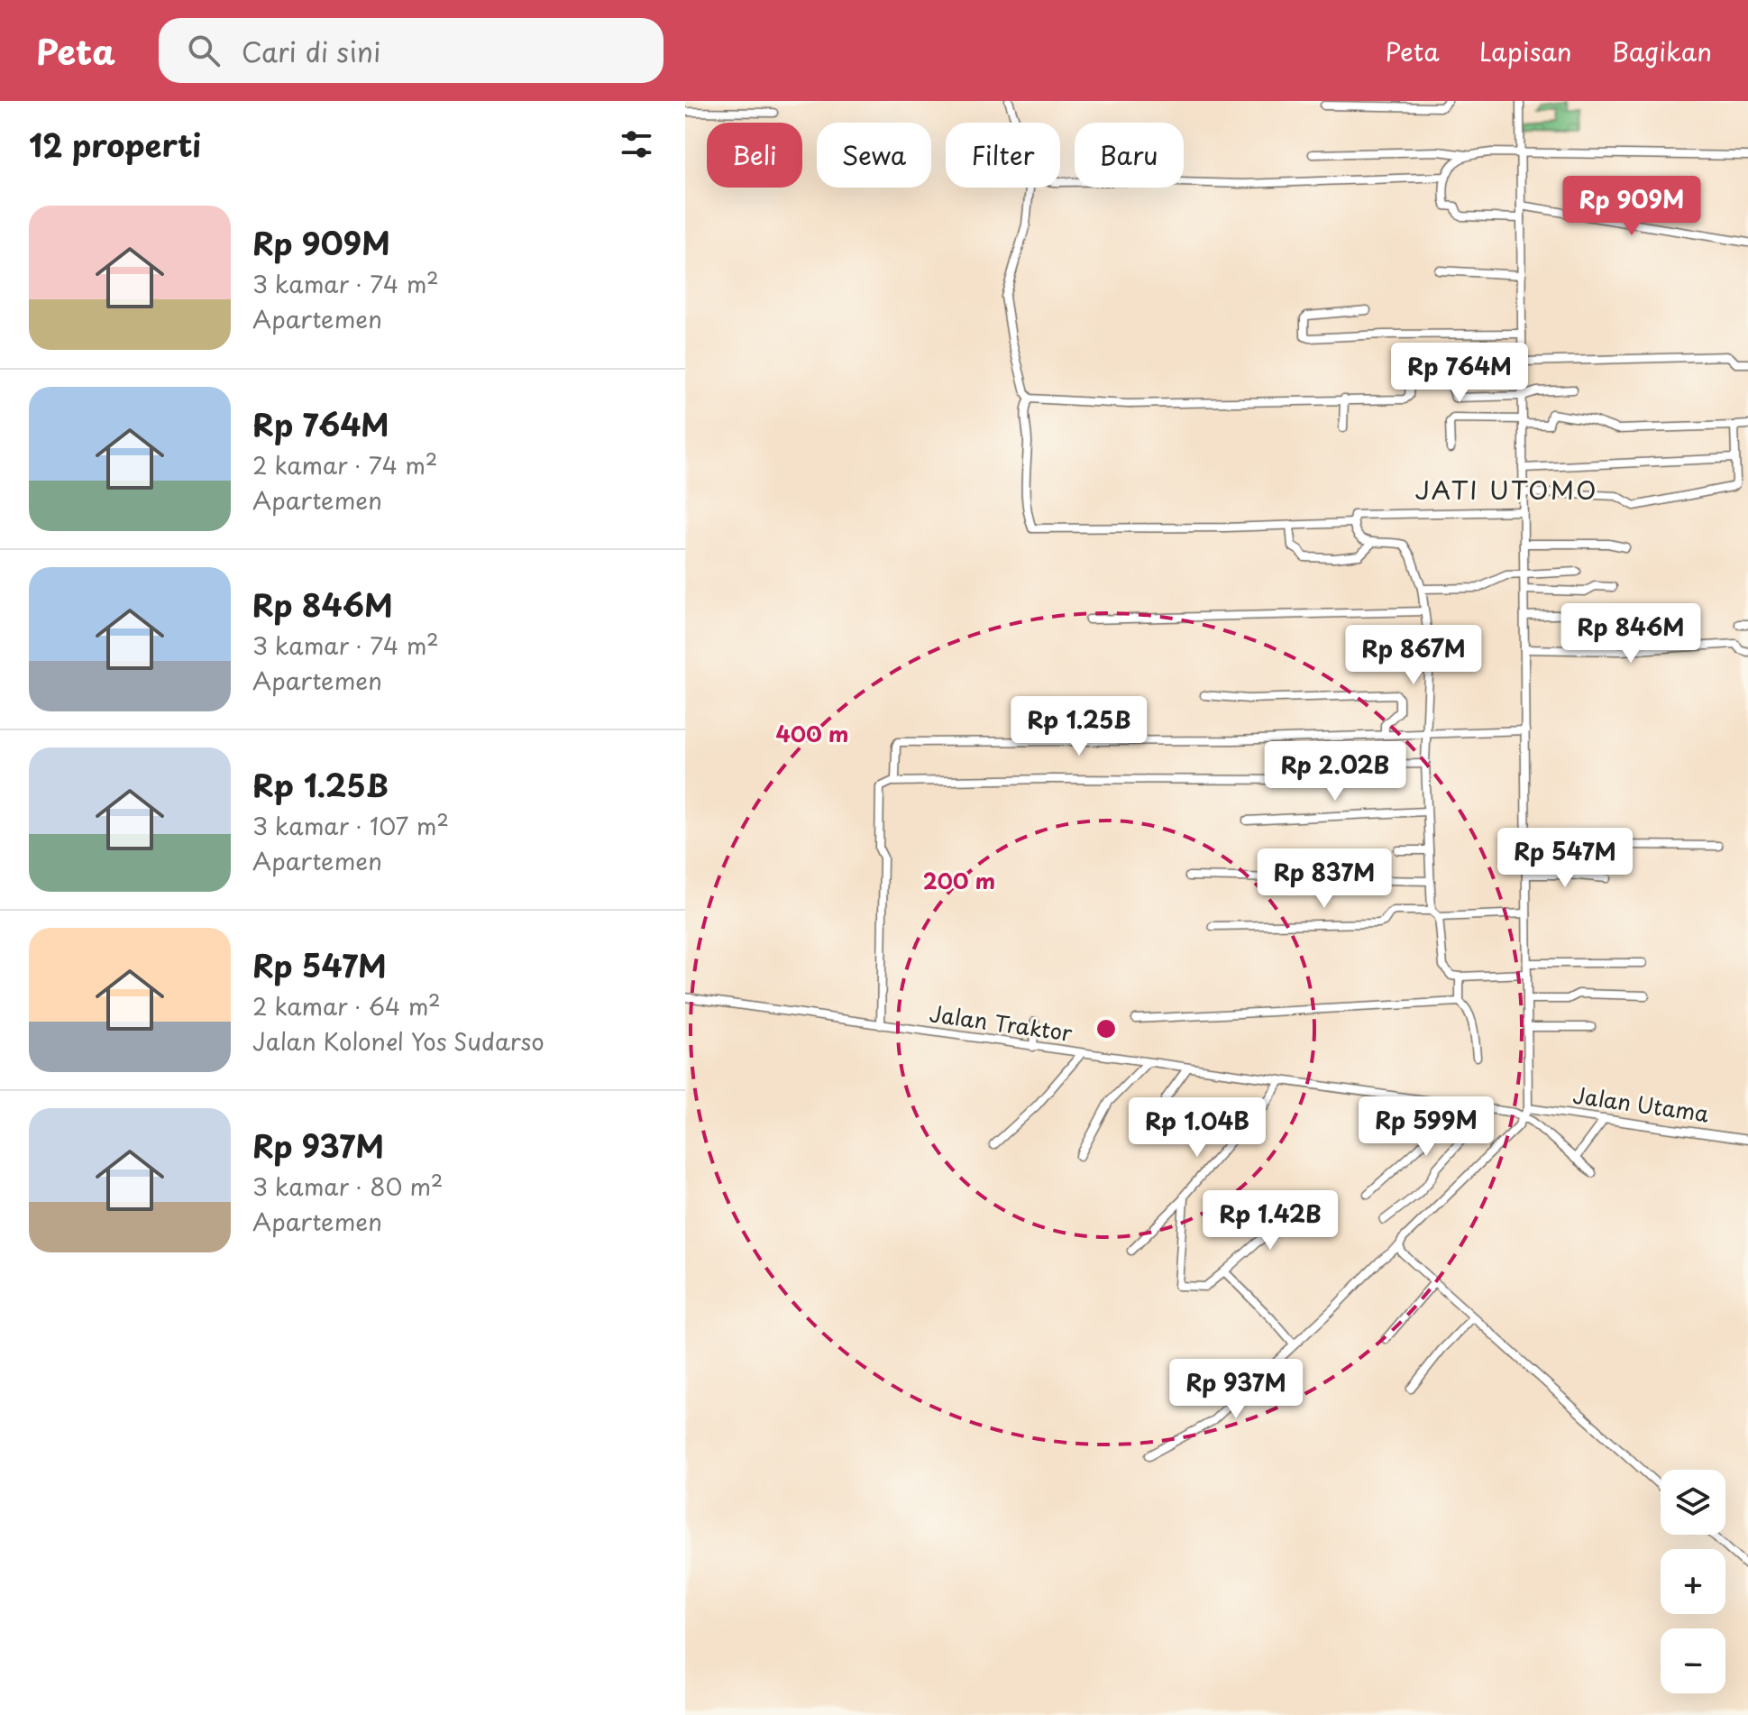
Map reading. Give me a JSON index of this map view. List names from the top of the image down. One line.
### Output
{"streets":{"street":["Jalan Traktor","Jalan Utama"]},"crossings":[["Jalan Traktor","Jalan Utama"]],"districts":["JATI UTOMO"],"page":{"header":"Peta","search":"Cari di sini","nav":["Peta","Lapisan","Bagikan"],"heading":"12 properti","chip":["Beli","Sewa","Filter","Baru"],"price":["Rp 909M","Rp 764M","Rp 846M","Rp 867M","Rp 1.25B","Rp 2.02B","Rp 547M","Rp 837M","Rp 599M","Rp 1.04B","Rp 1.42B","Rp 937M"],"list":[{"name":"Rp 909M","note":"3 kamar · 74 m² · Apartemen"},{"name":"Rp 764M","note":"2 kamar · 74 m² · Apartemen"},{"name":"Rp 846M","note":"3 kamar · 74 m² · Apartemen"},{"name":"Rp 1.25B","note":"3 kamar · 107 m² · Apartemen"},{"name":"Rp 547M","note":"2 kamar · 64 m² · Jalan Kolonel Yos Sudarso"},{"name":"Rp 937M","note":"3 kamar · 80 m² · Apartemen"}],"map_buttons":["+","−"]},"rings":["400 m","200 m"]}
